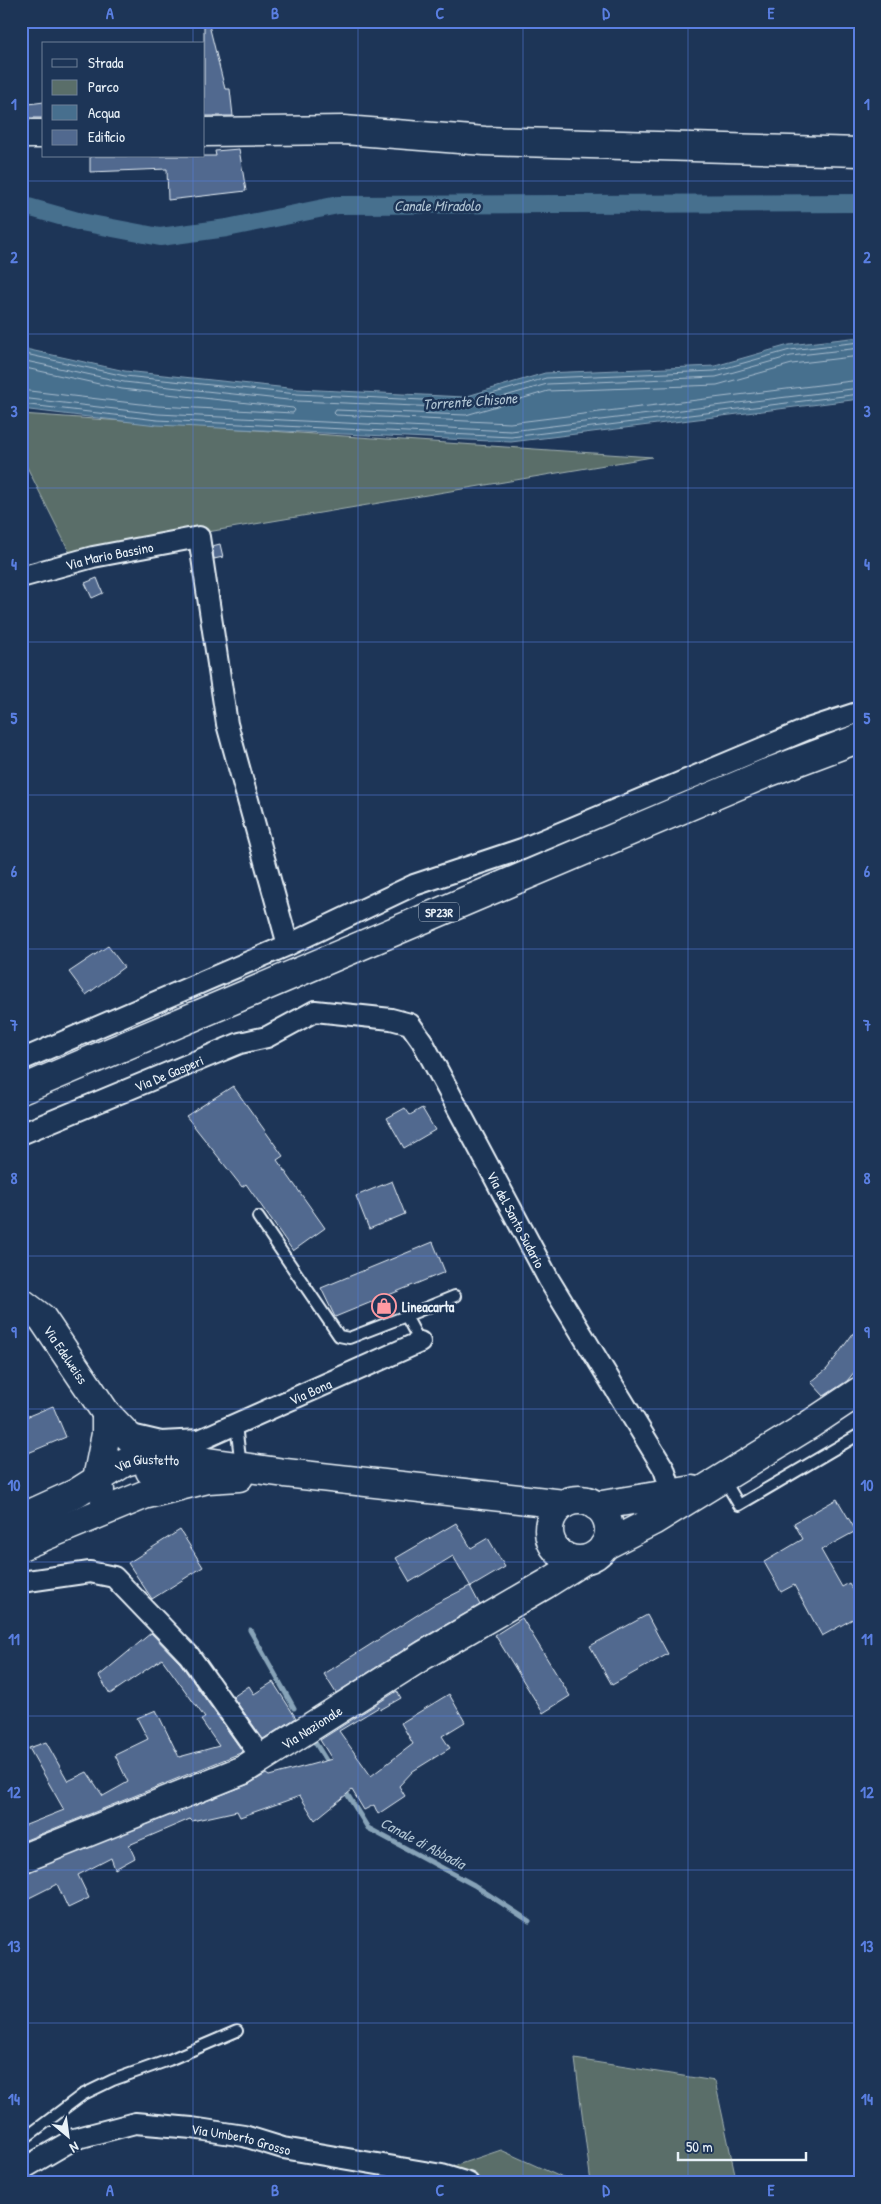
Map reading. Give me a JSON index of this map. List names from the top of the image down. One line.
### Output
{"streets":{"main road":["SP23R","Via Edelweiss","Via Giustetto","Via Nazionale"],"street":["Via Mario Bassino","Via De Gasperi","Via del Santo Sudario","Via Bona","Via Umberto Grosso"]},"crossings":[["Via De Gasperi","Via del Santo Sudario"],["Via Edelweiss","Via Giustetto"],["Via Giustetto","Via Nazionale"]],"water":["Canale Miradolo","Torrente Chisone","Canale di Abbadia"],"places":{"shop":["Lineacarta"]},"legend":["Strada","Parco","Acqua","Edificio"],"scale_bar":"50 m","north":"bottom right","grid":{"columns":["A","B","C","D","E"],"rows":["1","2","3","4","5","6","7","8","9","10","11","12","13","14"]}}
